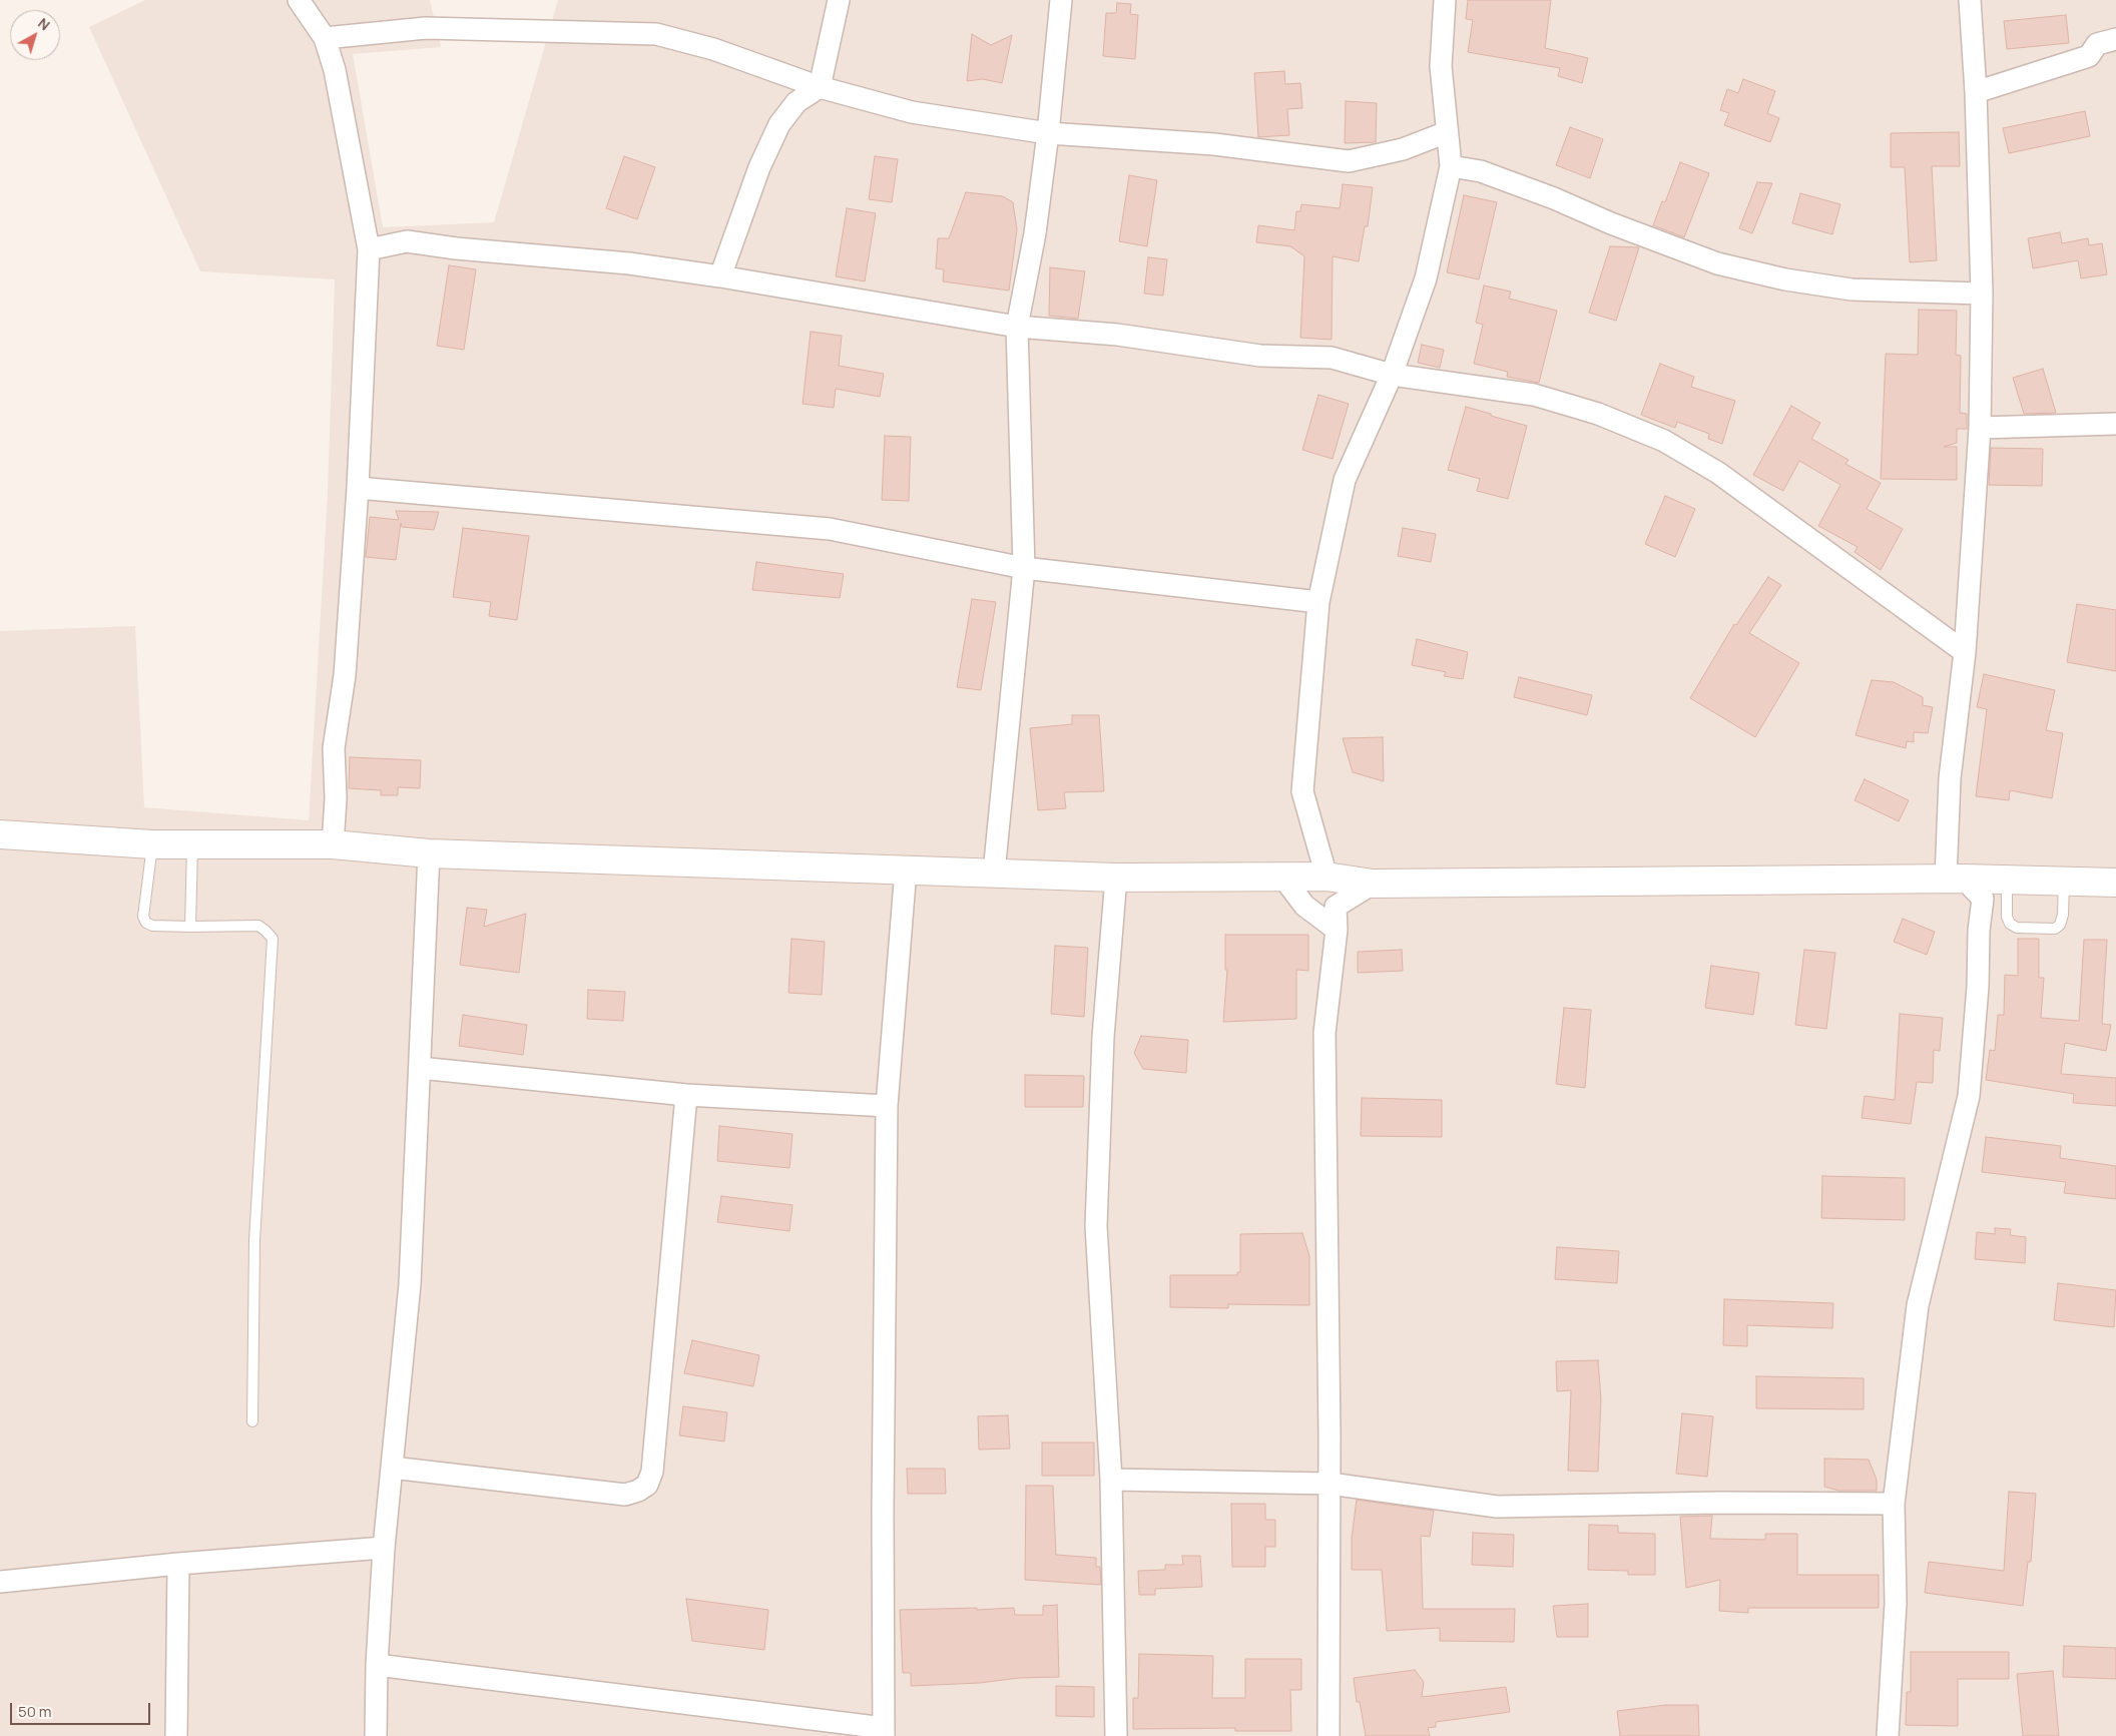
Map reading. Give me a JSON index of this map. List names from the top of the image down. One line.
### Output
{"scale_bar":"50 m","north":"top right"}
